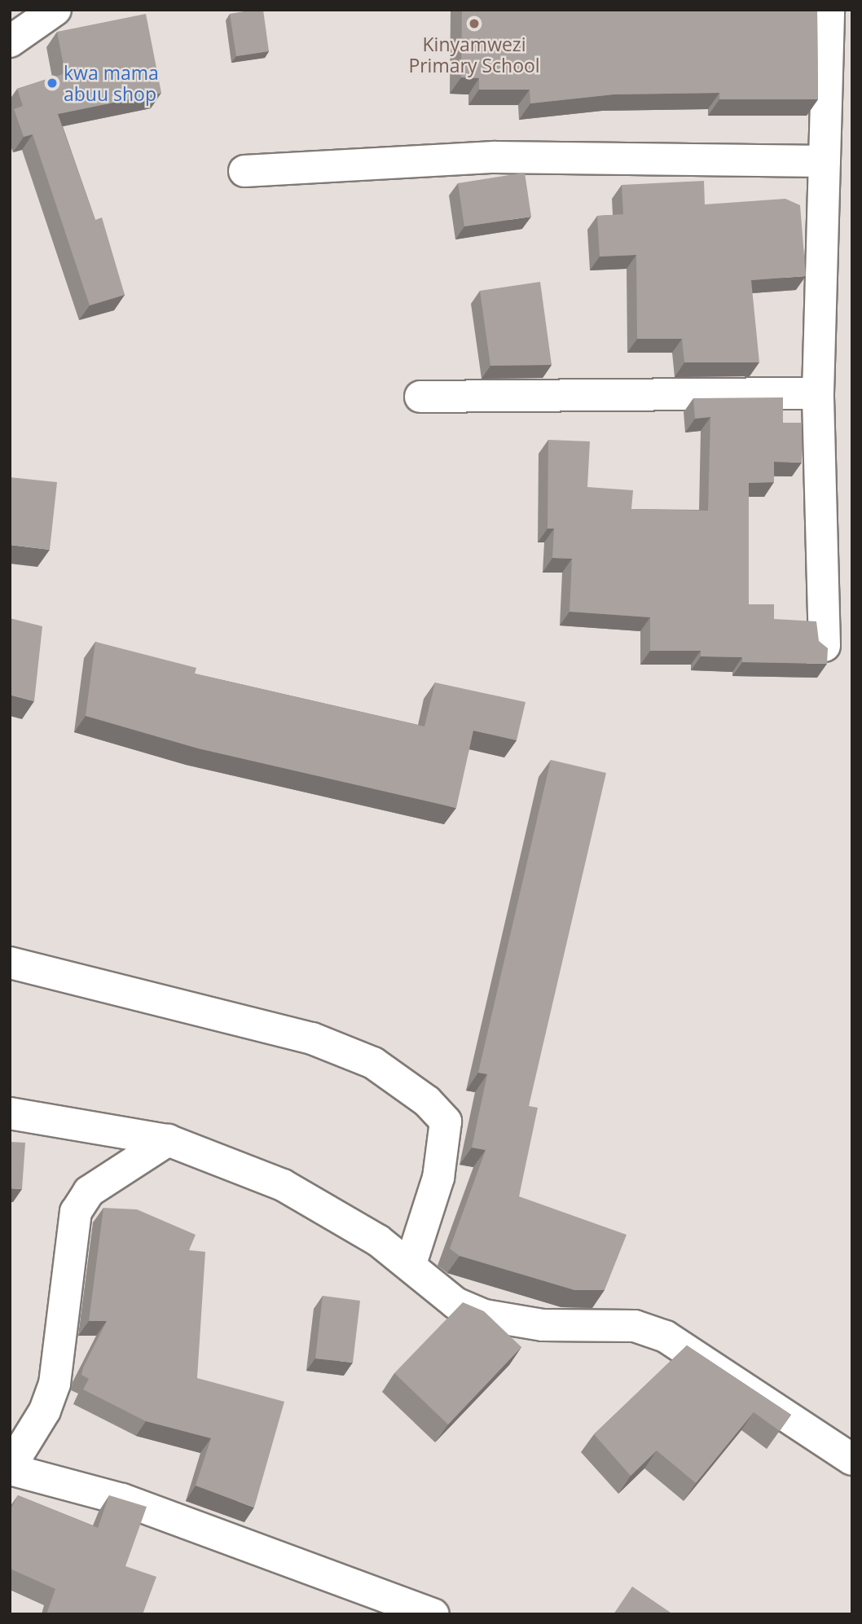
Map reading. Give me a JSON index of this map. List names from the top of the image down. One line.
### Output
{"places":["Kinyamwezi Primary School","kwa mama abuu shop"]}
